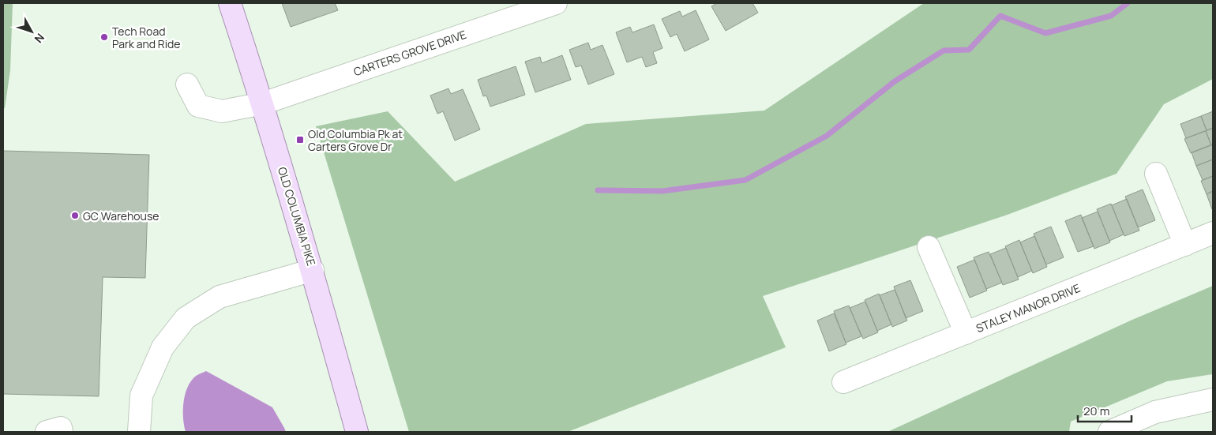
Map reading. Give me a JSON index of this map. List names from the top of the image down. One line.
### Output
{"streets":{"main road":["OLD COLUMBIA PIKE"],"street":["CARTERS GROVE DRIVE","STALEY MANOR DRIVE"]},"crossings":[["CARTERS GROVE DRIVE","OLD COLUMBIA PIKE"]],"places":{"other":["Tech Road Park and Ride","GC Warehouse"],"transit":["Old Columbia Pk at Carters Grove Dr"]},"scale_bar":"20 m","north":"bottom right"}
